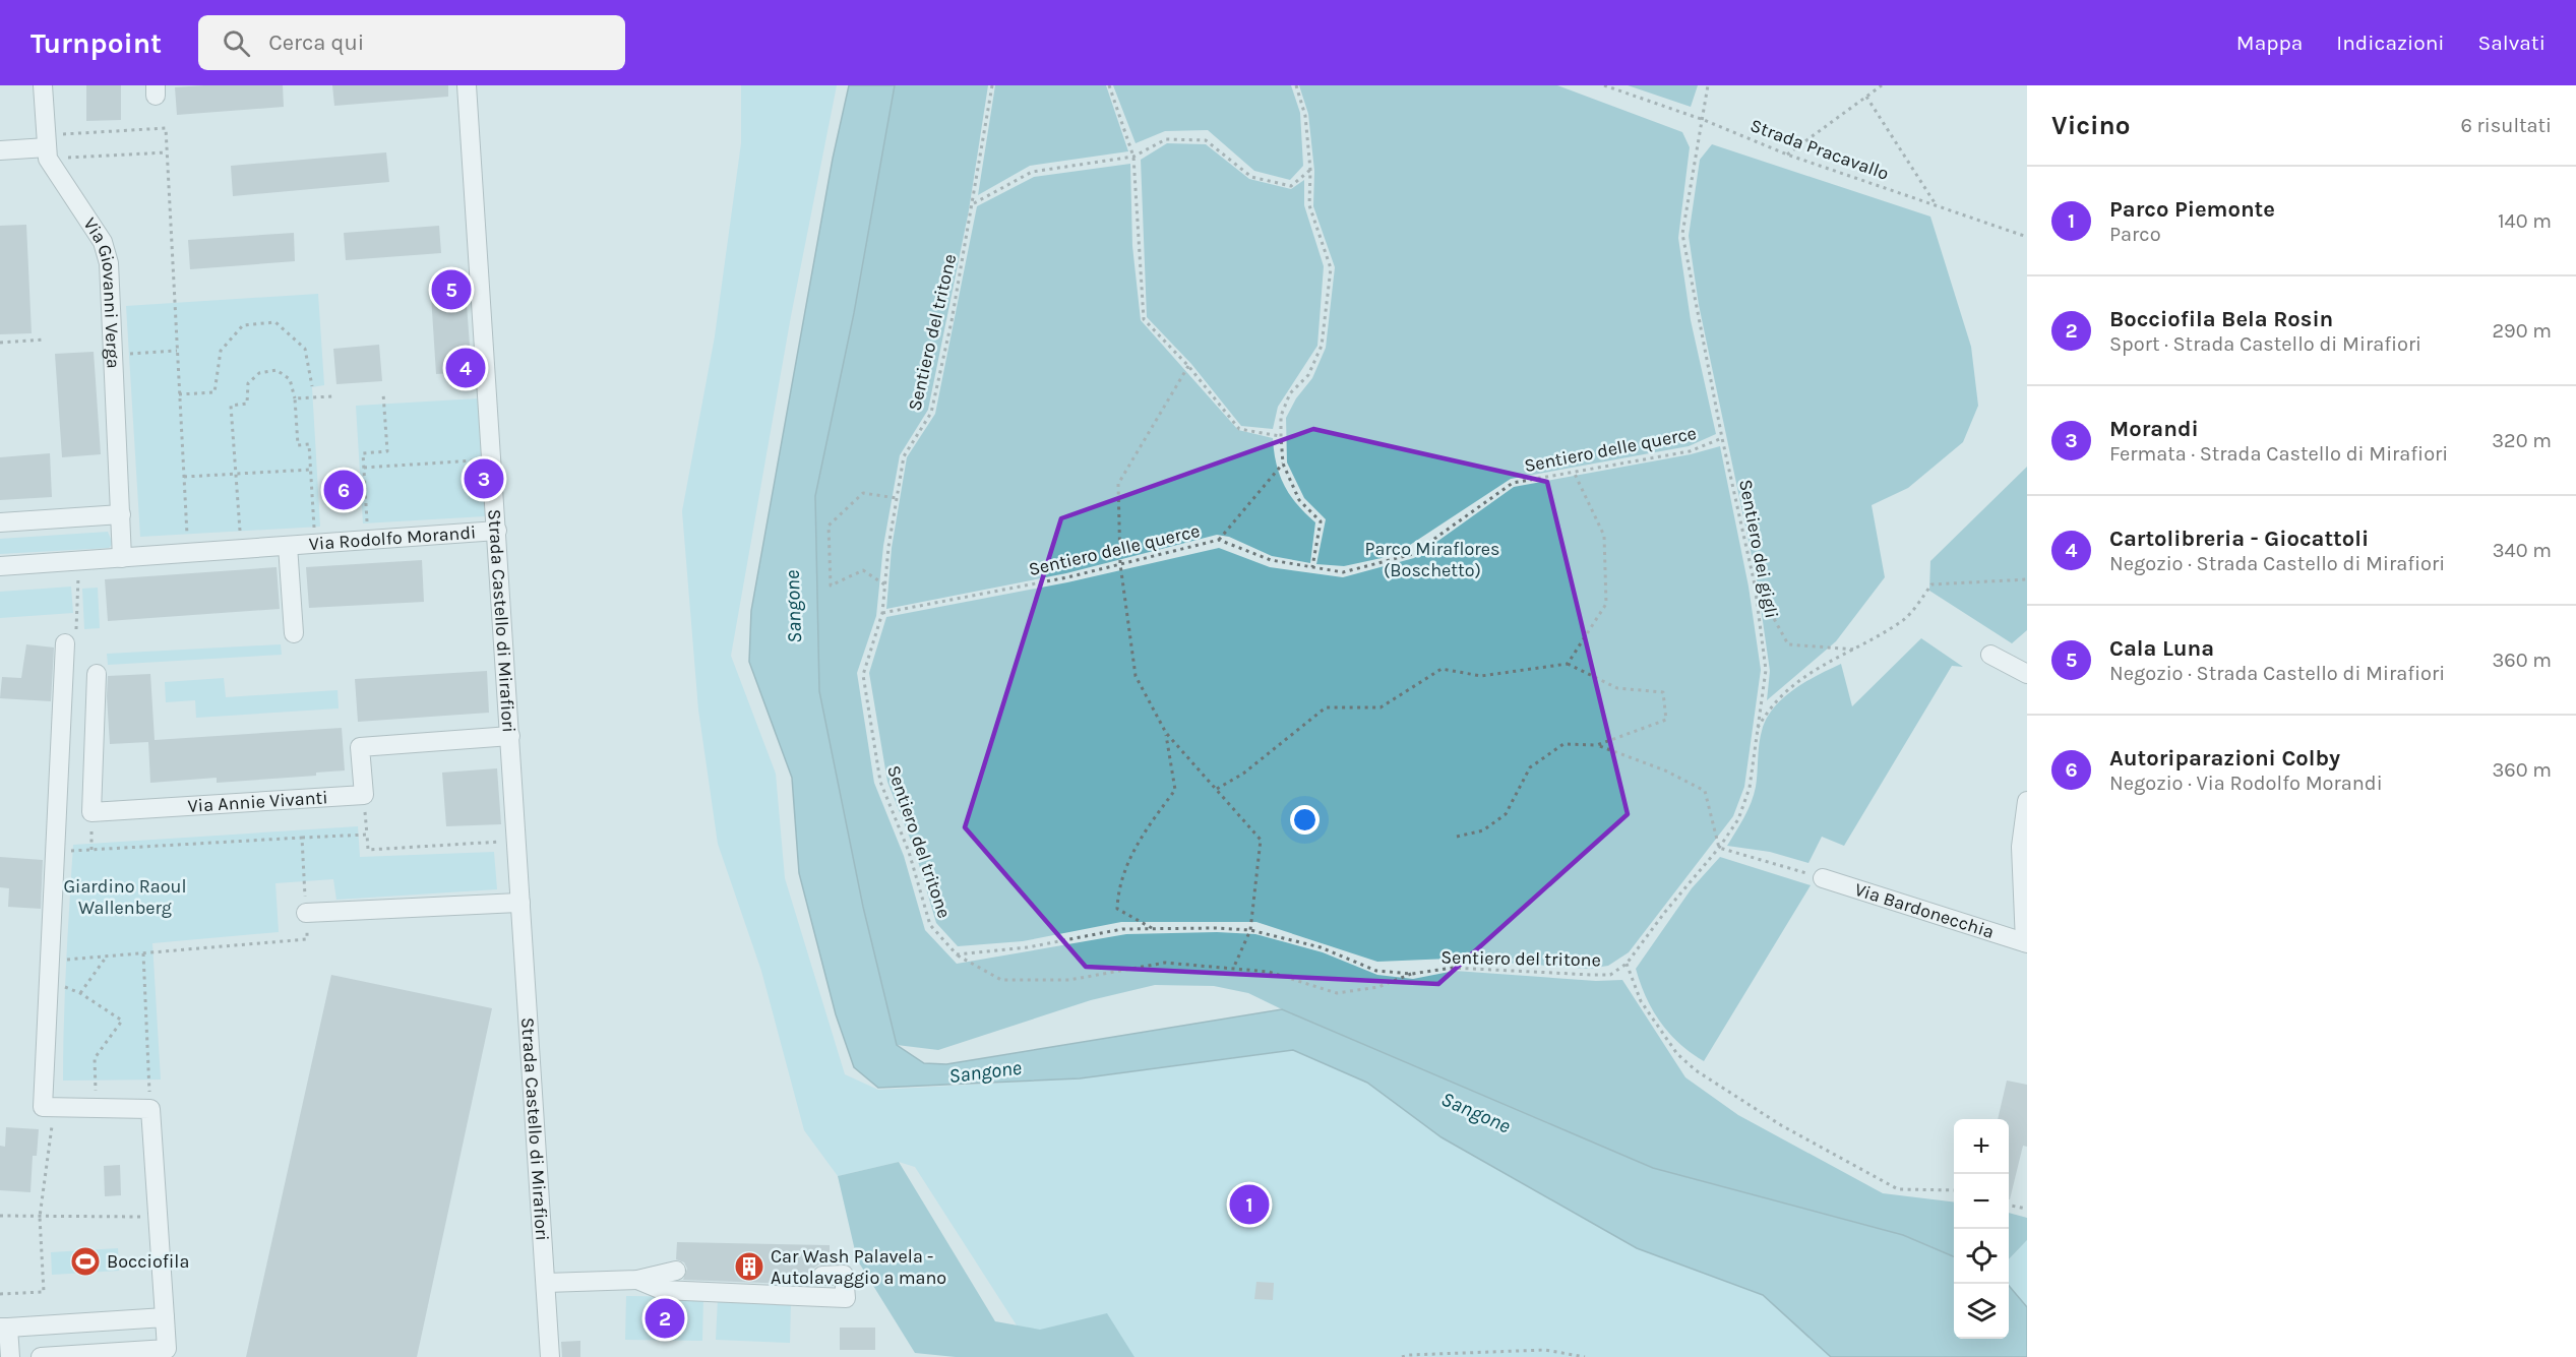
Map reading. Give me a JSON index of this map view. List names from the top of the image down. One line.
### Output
{"streets":{"street":["Via Giovanni Verga","Via Rodolfo Morandi","Strada Castello di Mirafiori","Via Annie Vivanti","Via Bardonecchia"],"path":["Strada Pracavallo","Sentiero del tritone","Sentiero delle querce","Sentiero dei gigli"]},"crossings":[["Strada Pracavallo","Sentiero dei gigli"],["Sentiero del tritone","Sentiero delle querce"],["Sentiero del tritone","Sentiero dei gigli"],["Sentiero delle querce","Sentiero dei gigli"],["Via Rodolfo Morandi","Strada Castello di Mirafiori"],["Strada Castello di Mirafiori","Via Annie Vivanti"]],"water":["Sangone"],"parks":["Parco Miraflores (Boschetto)","Giardino Raoul Wallenberg"],"places":{"sports":["Bocciofila"],"building":["Car Wash Palavela - Autolavaggio a mano"]},"page":{"header":"Turnpoint","search":"Cerca qui","nav":["Mappa","Indicazioni","Salvati"],"heading":["Vicino","6 risultati"],"list":[{"mark":"1","name":"Parco Piemonte","note":"Parco","value":"140 m"},{"mark":"2","name":"Bocciofila Bela Rosin","note":"Sport · Strada Castello di Mirafiori","value":"290 m"},{"mark":"3","name":"Morandi","note":"Fermata · Strada Castello di Mirafiori","value":"320 m"},{"mark":"4","name":"Cartolibreria - Giocattoli","note":"Negozio · Strada Castello di Mirafiori","value":"340 m"},{"mark":"5","name":"Cala Luna","note":"Negozio · Strada Castello di Mirafiori","value":"360 m"},{"mark":"6","name":"Autoriparazioni Colby","note":"Negozio · Via Rodolfo Morandi","value":"360 m"}],"pins":["5","4","3","6","1","2"],"map_buttons":["+","−"]}}
